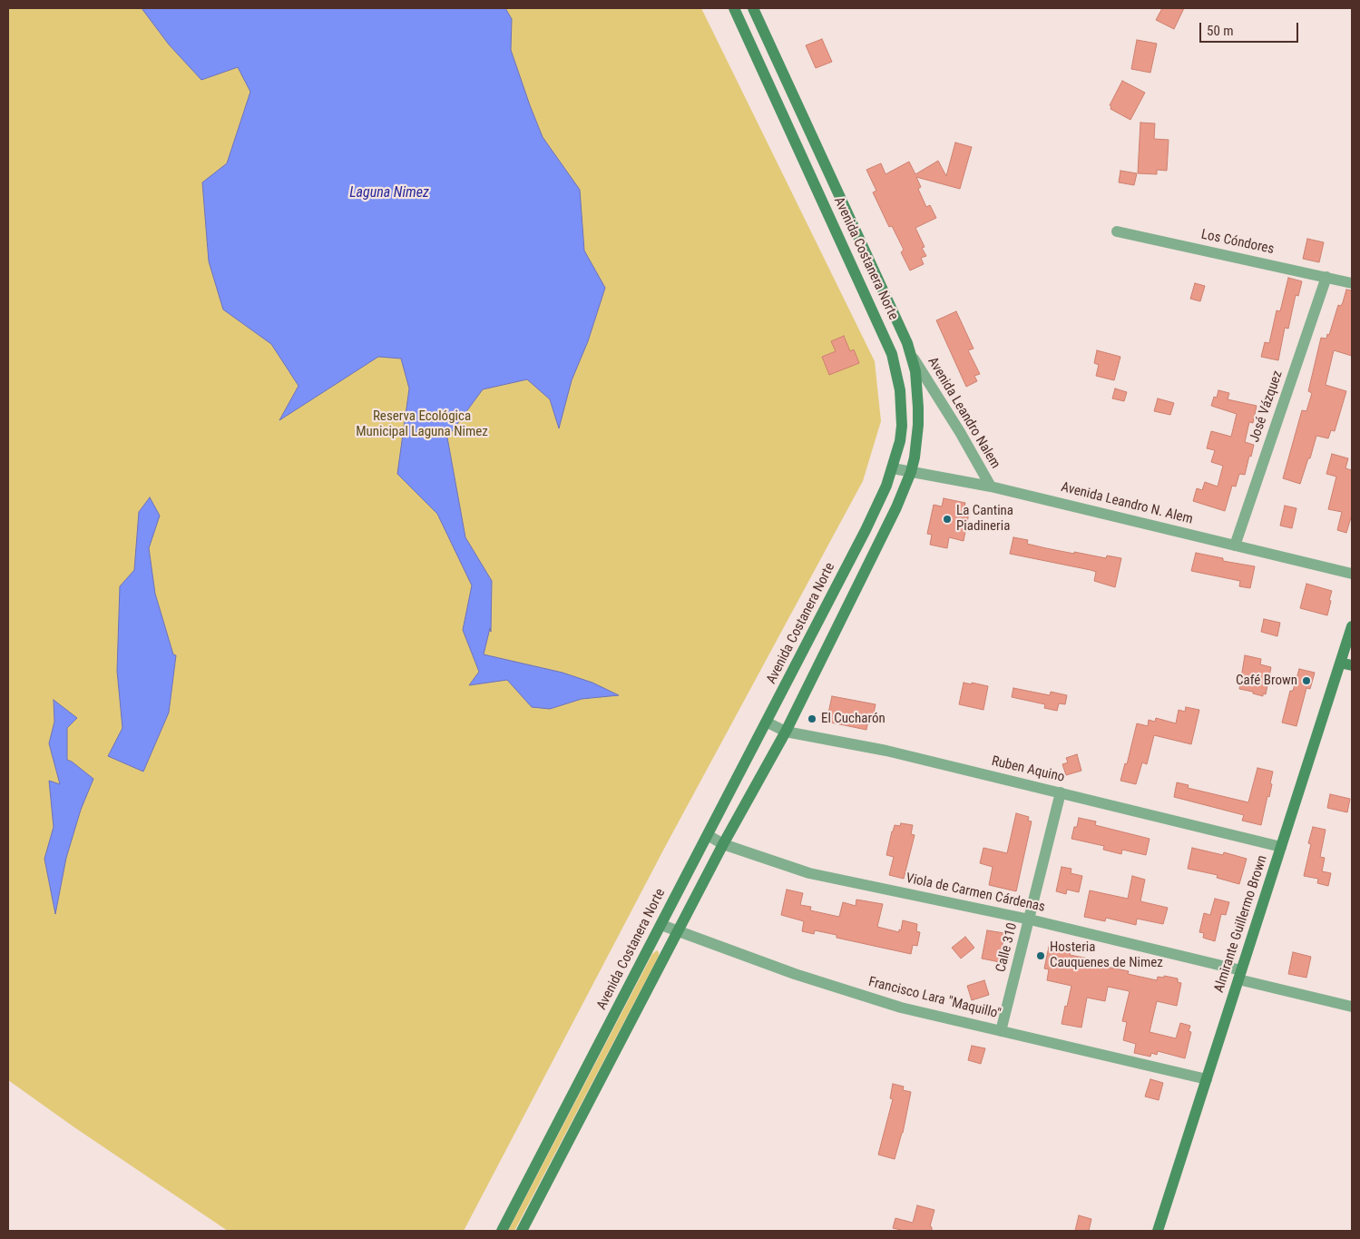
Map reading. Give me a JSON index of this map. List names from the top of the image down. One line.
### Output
{"streets":{"street":["Los Cóndores","Avenida Costanera Norte","José Vázquez","Avenida Leandro Nalem","Avenida Leandro N. Alem","Ruben Aquino","Viola de Carmen Cárdenas","Almirante Guillermo Brown","Calle 310","Francisco Lara \"Maquillo\""]},"crossings":[["Los Cóndores","José Vázquez"],["Avenida Costanera Norte","Avenida Leandro Nalem"],["Avenida Costanera Norte","Avenida Leandro N. Alem"],["Avenida Costanera Norte","Ruben Aquino"],["Avenida Costanera Norte","Viola de Carmen Cárdenas"],["Avenida Costanera Norte","Francisco Lara \"Maquillo\""],["José Vázquez","Avenida Leandro N. Alem"],["Avenida Leandro Nalem","Avenida Leandro N. Alem"],["Ruben Aquino","Almirante Guillermo Brown"],["Ruben Aquino","Calle 310"],["Viola de Carmen Cárdenas","Almirante Guillermo Brown"],["Viola de Carmen Cárdenas","Calle 310"],["Almirante Guillermo Brown","Francisco Lara \"Maquillo\""],["Calle 310","Francisco Lara \"Maquillo\""]],"water":["Laguna Nimez"],"parks":["Reserva Ecológica Municipal Laguna Nimez"],"places":["La Cantina Piadineria","Café Brown","El Cucharón","Hosteria Cauquenes de Nimez"],"scale_bar":"50 m"}
